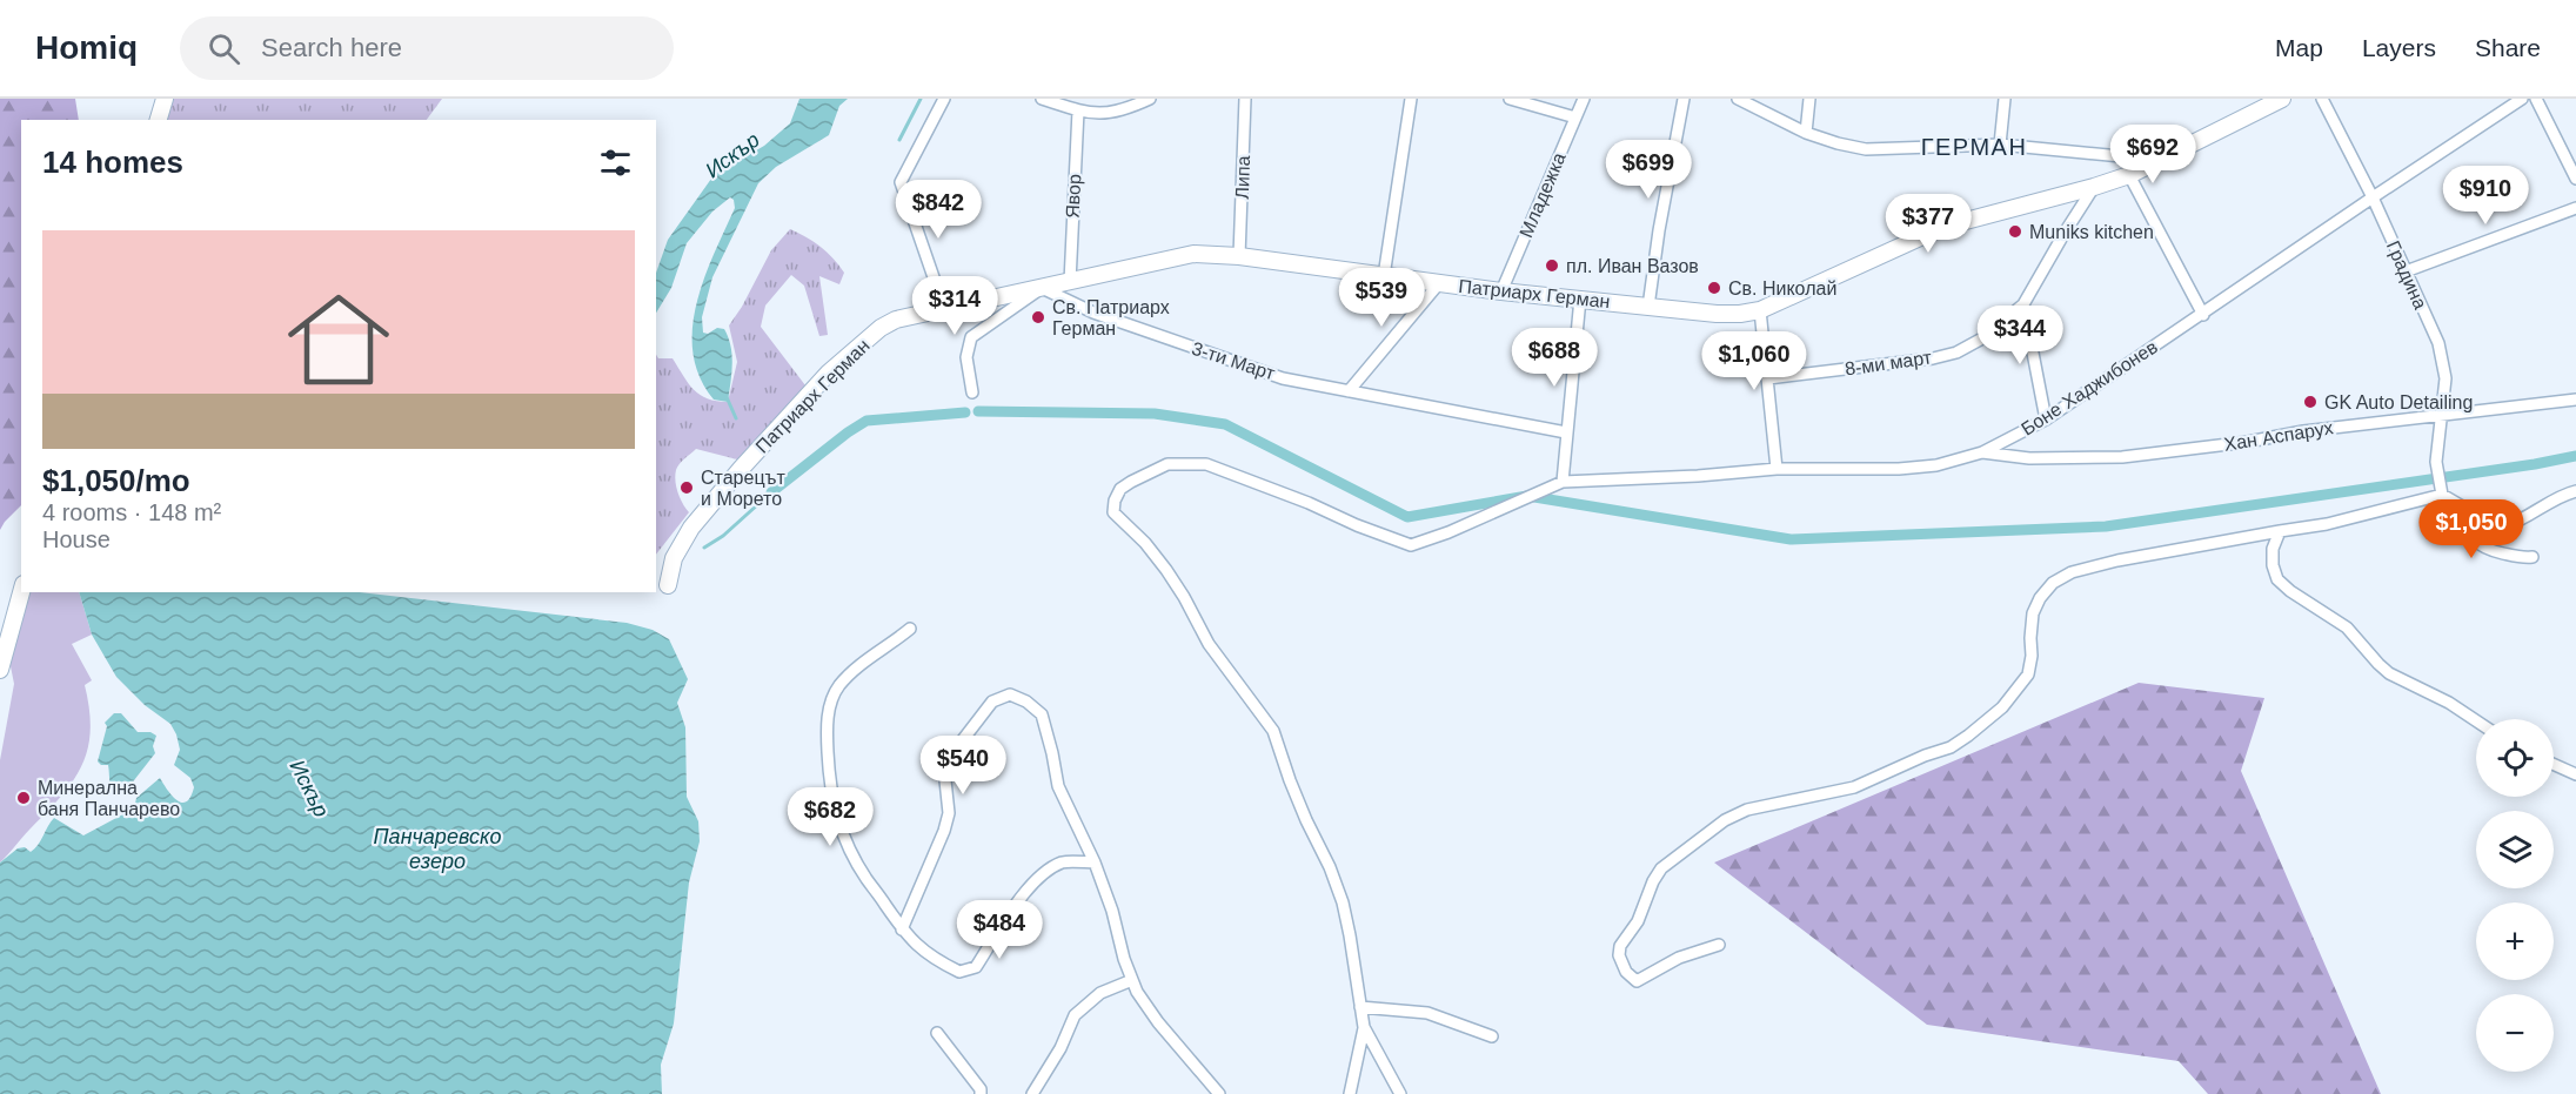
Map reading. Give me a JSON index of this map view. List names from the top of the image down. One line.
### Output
{"streets":{"street":["Липа","Младежка","Явор","Градина","Патриарх Герман","3-ти Март","8-ми март","Боне Хаджибонев","Хан Аспарух"]},"crossings":[["Липа","Патриарх Герман"],["Младежка","Патриарх Герман"],["Явор","Патриарх Герман"],["Градина","Боне Хаджибонев"],["Градина","Хан Аспарух"],["Патриарх Герман","3-ти Март"],["Патриарх Герман","8-ми март"],["Боне Хаджибонев","Хан Аспарух"]],"districts":["ГЕРМАН"],"water":["Искър","Панчаревско езеро"],"places":["Muniks kitchen","пл. Иван Вазов","Св. Николай","Св. Патриарх Герман","GK Auto Detailing","Старецът и Морето","Минерална баня Панчарево"],"page":{"header":"Homiq","search":"Search here","nav":["Map","Layers","Share"],"heading":"14 homes","price":["$692","$699","$910","$842","$377","$539","$314","$344","$688","$1,060","$1,050","$540","$682","$484"],"list":[{"name":"$1,050/mo","note":"4 rooms · 148 m² · House"}],"map_buttons":["+","−"]}}
